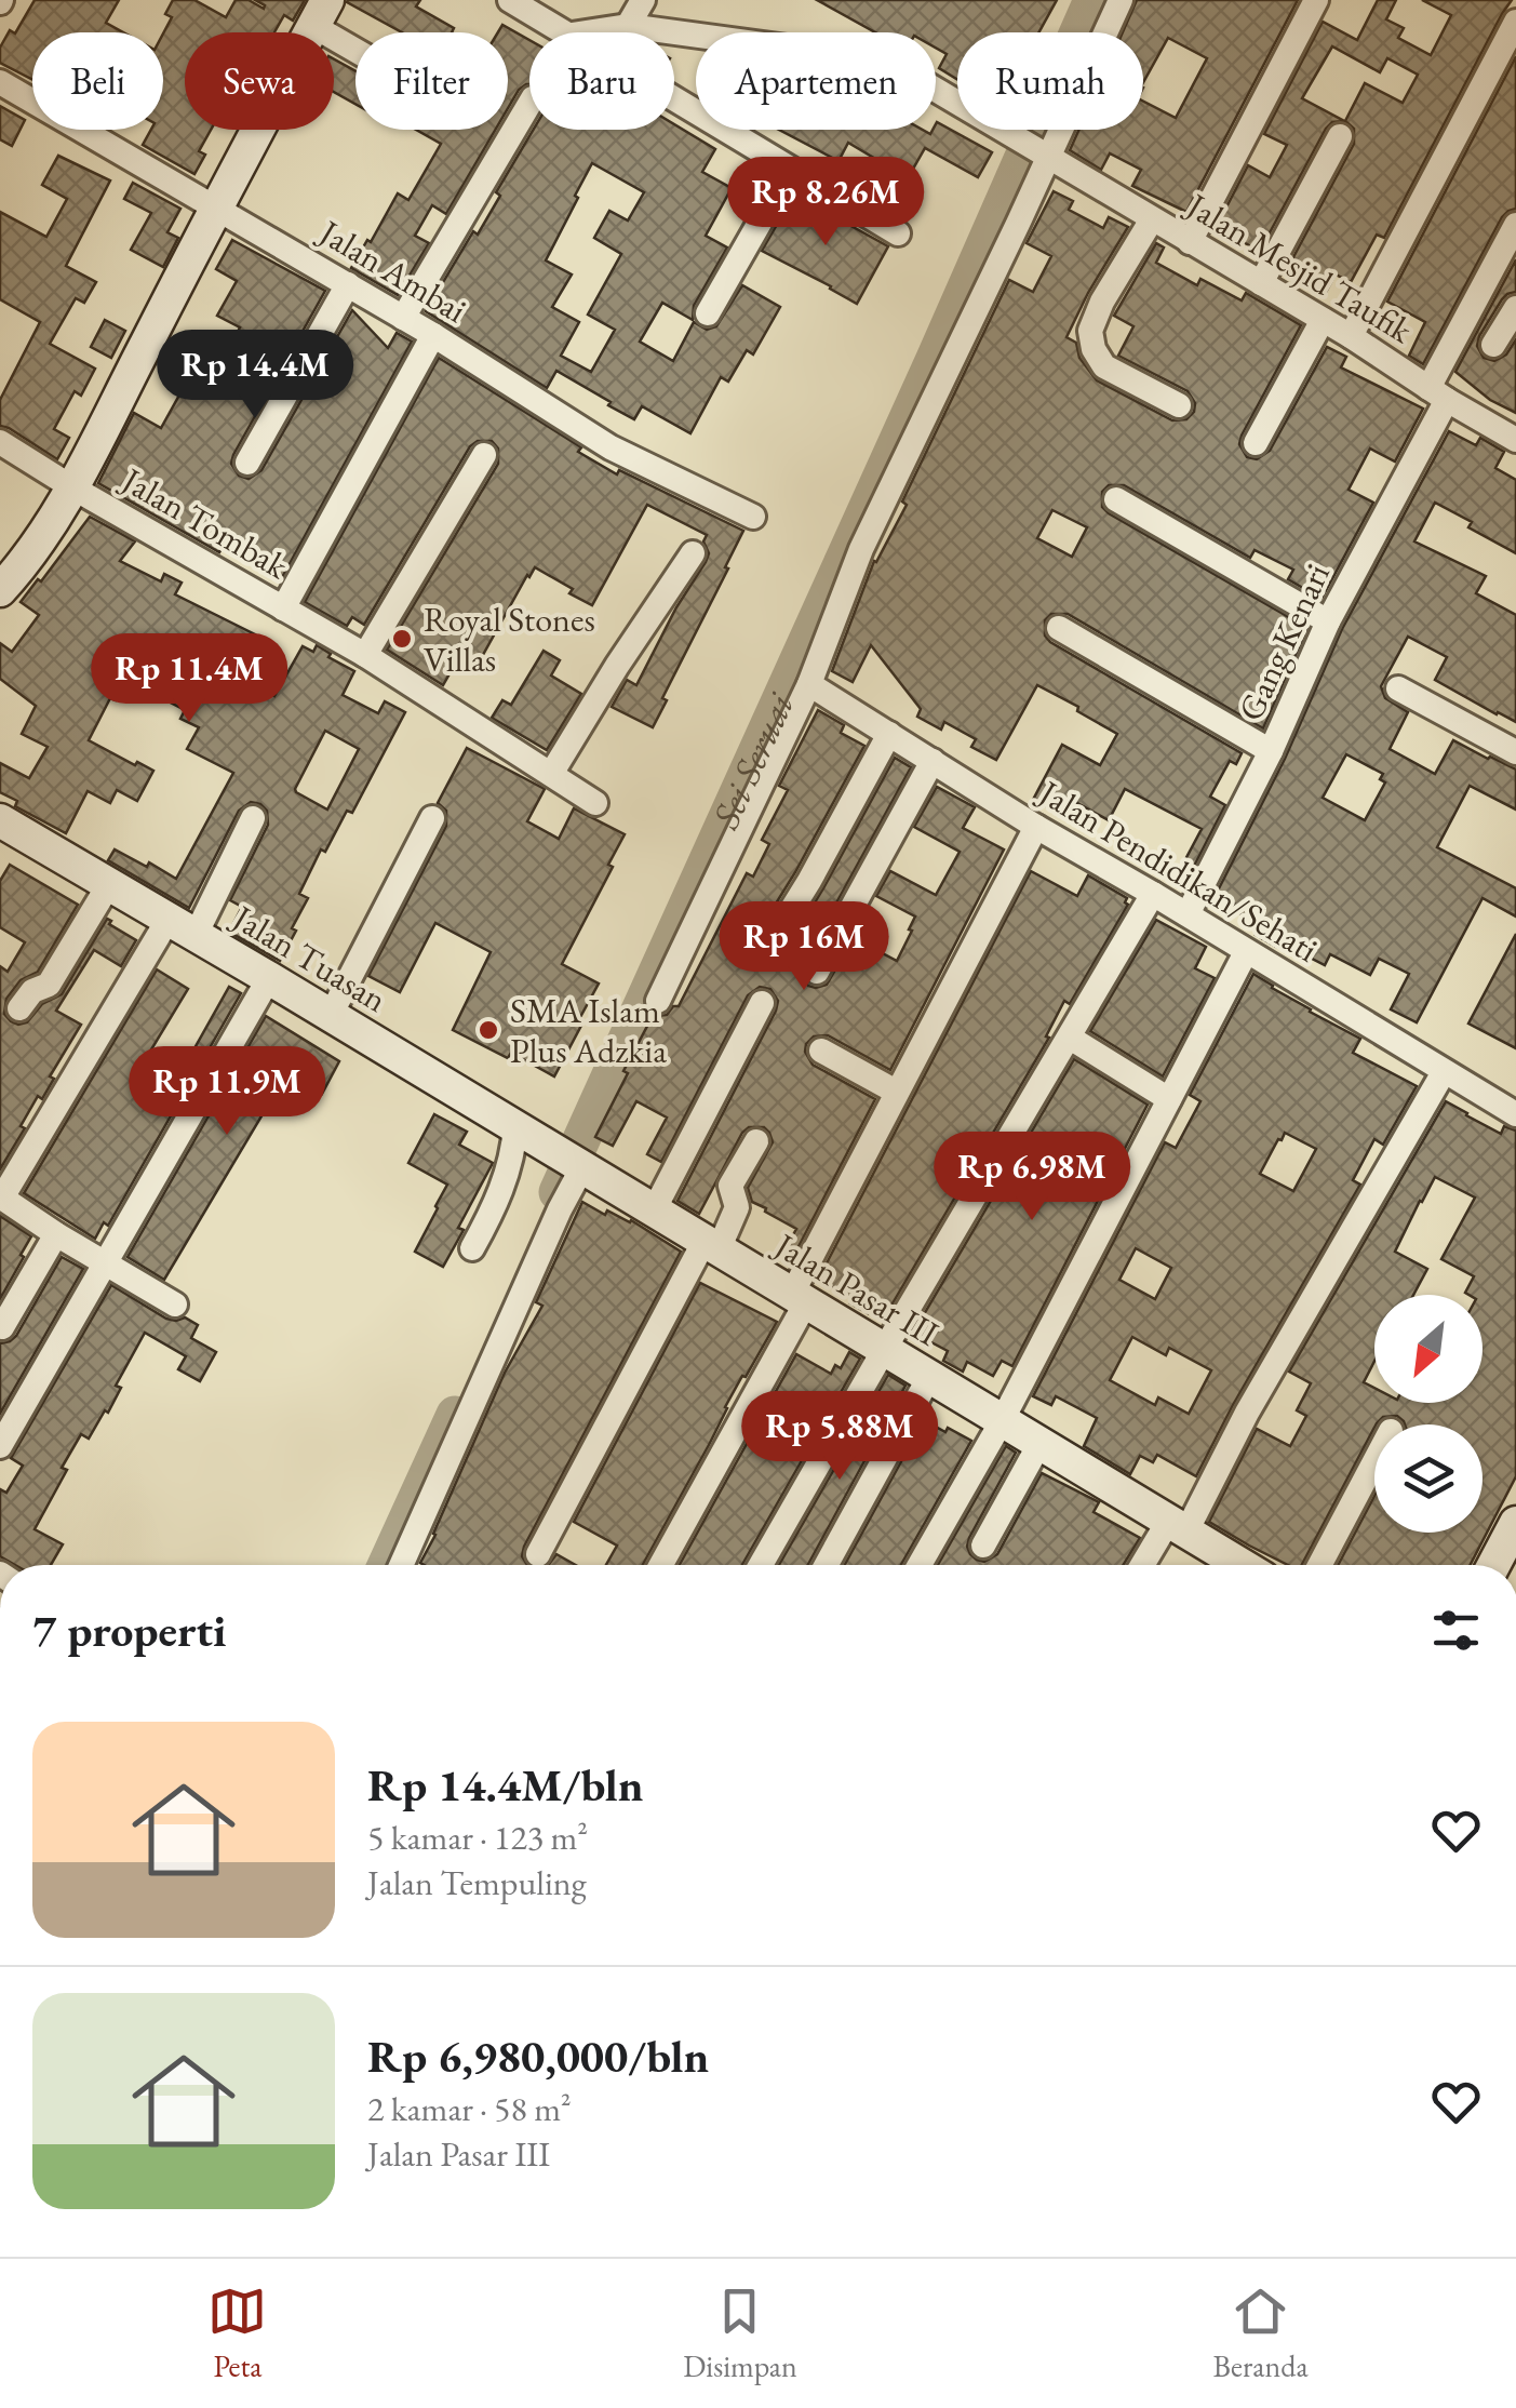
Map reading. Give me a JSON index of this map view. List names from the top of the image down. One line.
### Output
{"streets":{"street":["Jalan Mesjid Taufik","Jalan Ambai","Jalan Tombak","Gang Kenari","Jalan Pendidikan/Sehati","Jalan Tuasan","Jalan Pasar III"]},"crossings":[["Jalan Mesjid Taufik","Gang Kenari"],["Gang Kenari","Jalan Pendidikan/Sehati"],["Jalan Tuasan","Jalan Pasar III"]],"water":["Sei Seruai"],"places":["Royal Stones Villas","SMA Islam Plus Adzkia"],"north":"bottom left","page":{"chip":["Beli","Sewa","Filter","Baru","Apartemen","Rumah"],"price":["Rp 8.26M","Rp 14.4M","Rp 11.4M","Rp 16M","Rp 11.9M","Rp 6.98M","Rp 5.88M"],"heading":"7 properti","list":[{"name":"Rp 14.4M/bln","note":"5 kamar · 123 m² · Jalan Tempuling"},{"name":"Rp 6,980,000/bln","note":"2 kamar · 58 m² · Jalan Pasar III"}],"tabs":["Peta","Disimpan","Beranda"]}}
